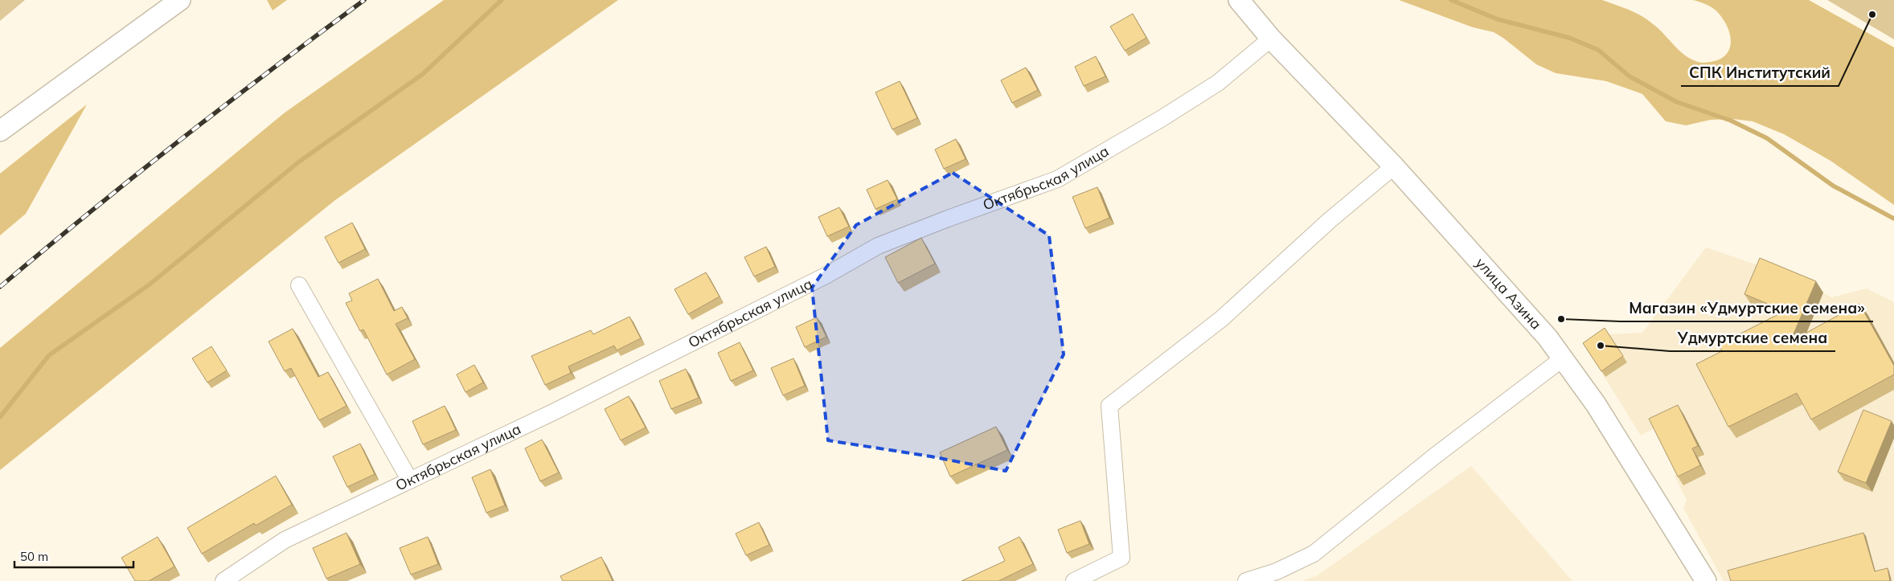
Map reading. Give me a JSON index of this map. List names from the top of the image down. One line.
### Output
{"streets":{"street":["Октябрьская улица","улица Азина"]},"crossings":[["Октябрьская улица","улица Азина"]],"places":["СПК Институтский","Магазин «Удмуртские семена»","Удмуртские семена"],"scale_bar":"50 m"}
